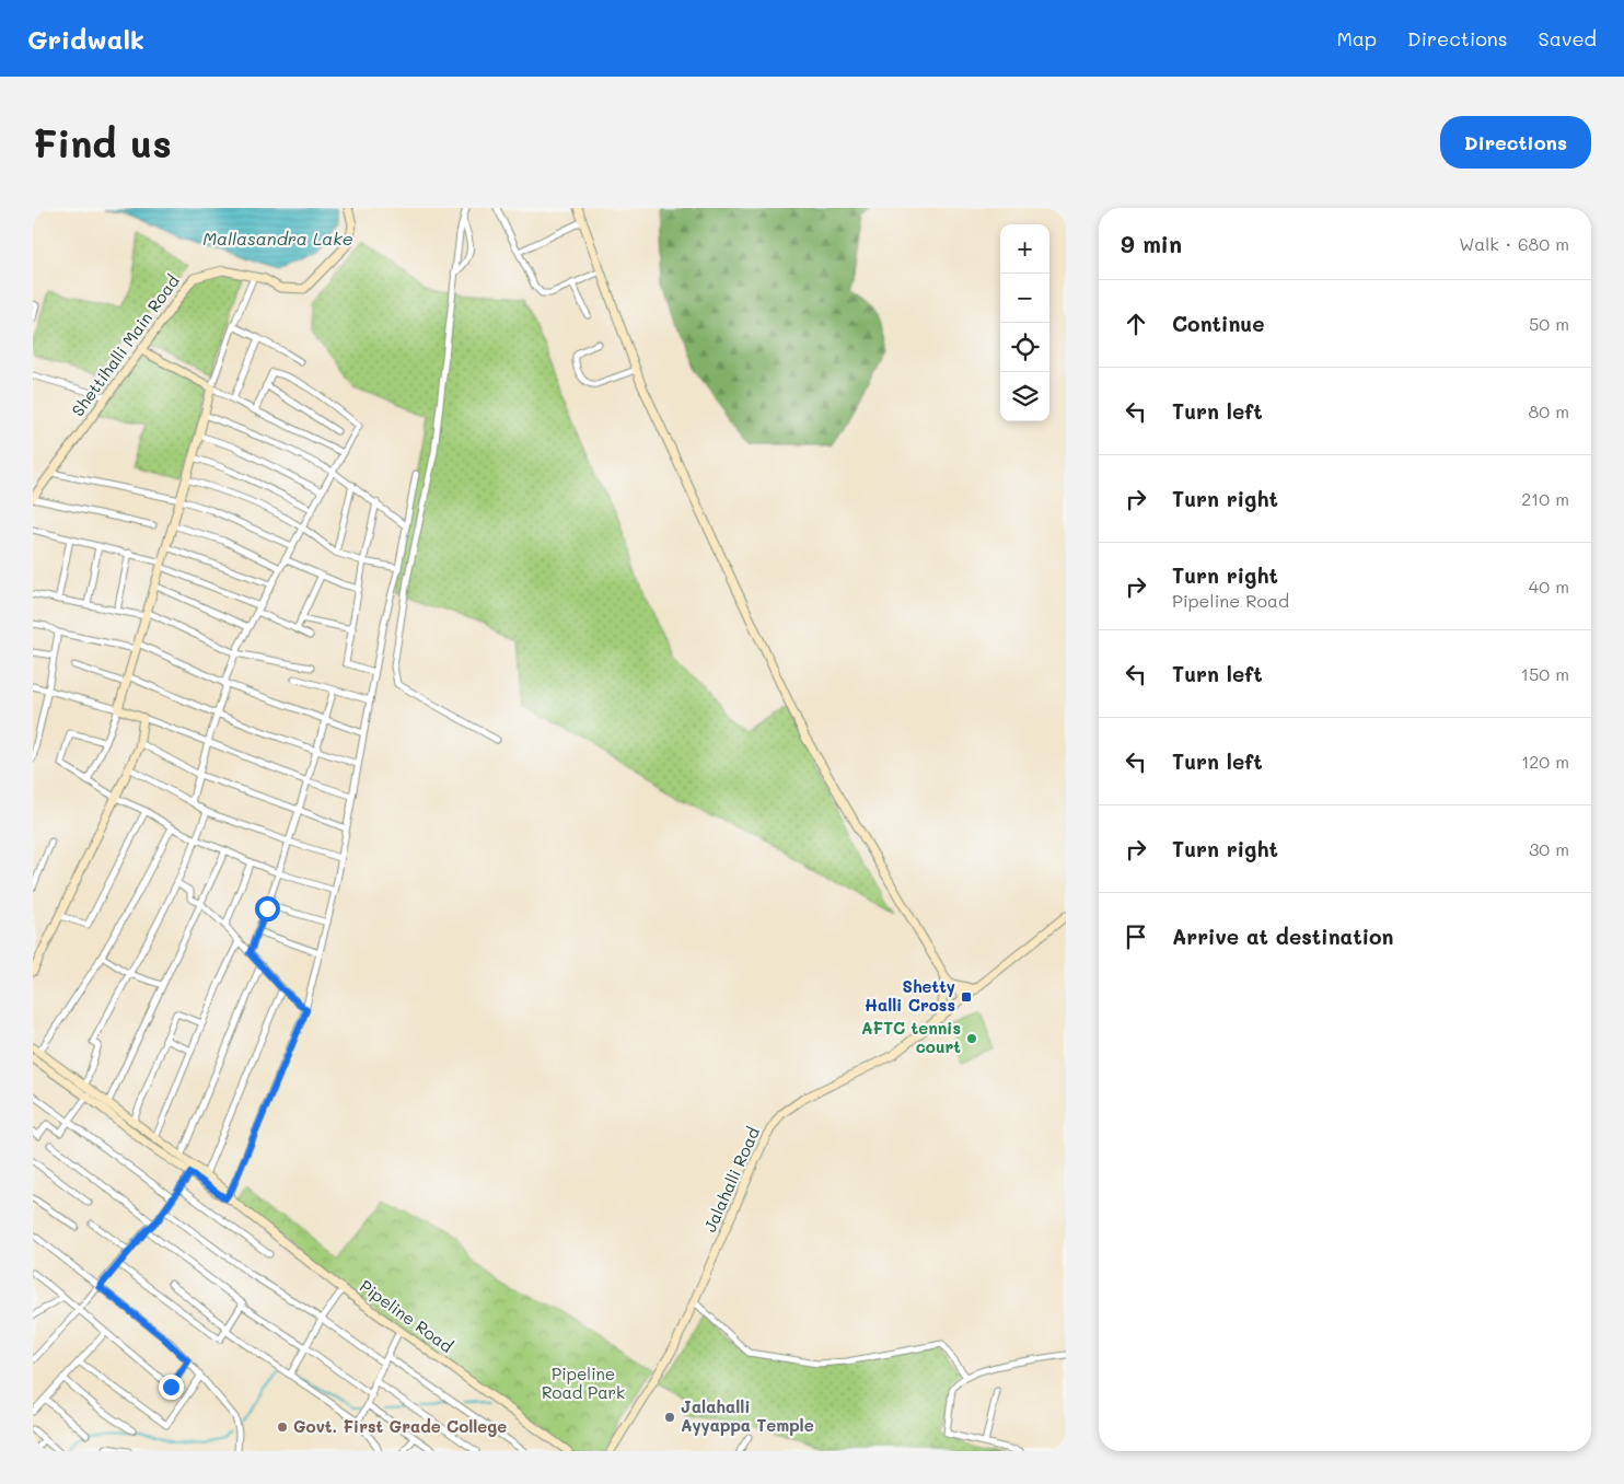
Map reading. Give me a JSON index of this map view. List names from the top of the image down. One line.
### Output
{"streets":{"street":["Shettihalli Main Road","Jalahalli Road","Pipeline Road"]},"water":["Mallasandra Lake"],"parks":["Pipeline Road Park"],"places":{"transit":["Shetty Halli Cross"],"other":["AFTC tennis court","Jalahalli Ayyappa Temple","Govt. First Grade College"]},"page":{"header":"Gridwalk","nav":["Map","Directions","Saved"],"buttons":"Directions","title":"Find us","heading":["9 min","Walk · 680 m"],"map_buttons":["+","−"],"list":[["Continue","50 m"],["Turn left","80 m"],["Turn right","210 m"],["Turn right","Pipeline Road","40 m"],["Turn left","150 m"],["Turn left","120 m"],["Turn right","30 m"],"Arrive at destination"]}}
